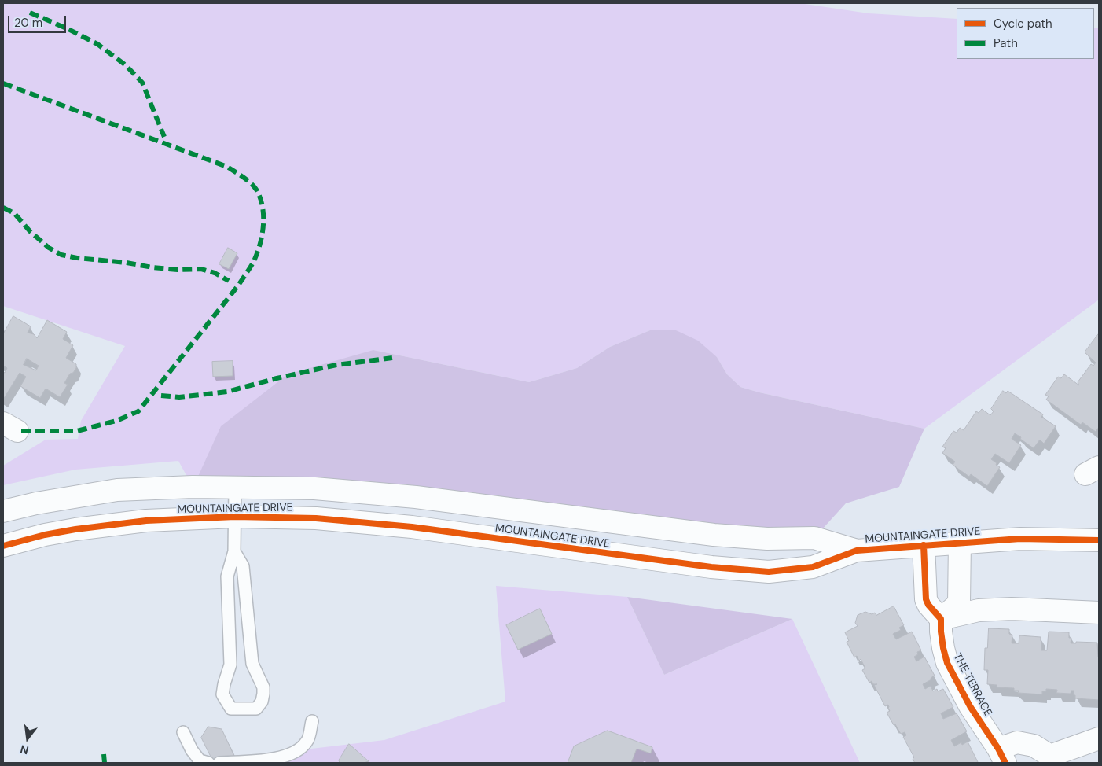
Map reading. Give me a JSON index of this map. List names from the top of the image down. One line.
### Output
{"streets":{"street":["MOUNTAINGATE DRIVE","THE TERRACE"]},"legend":["Cycle path","Path"],"scale_bar":"20 m","north":"bottom"}
